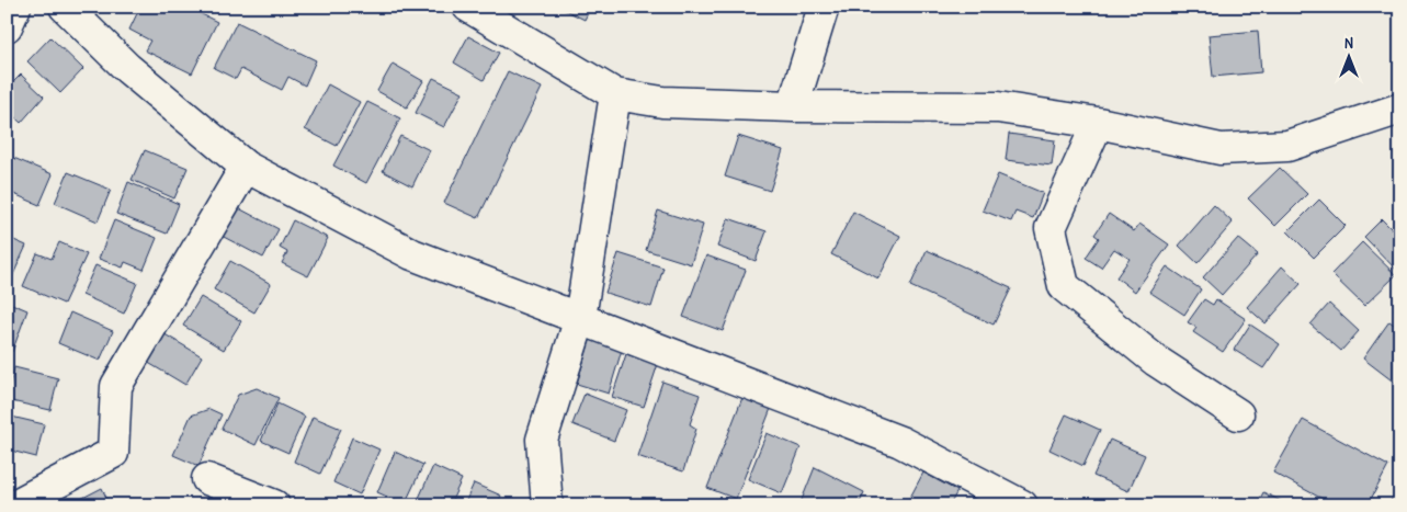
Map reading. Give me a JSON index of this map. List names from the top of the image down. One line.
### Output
{"north":"top"}
